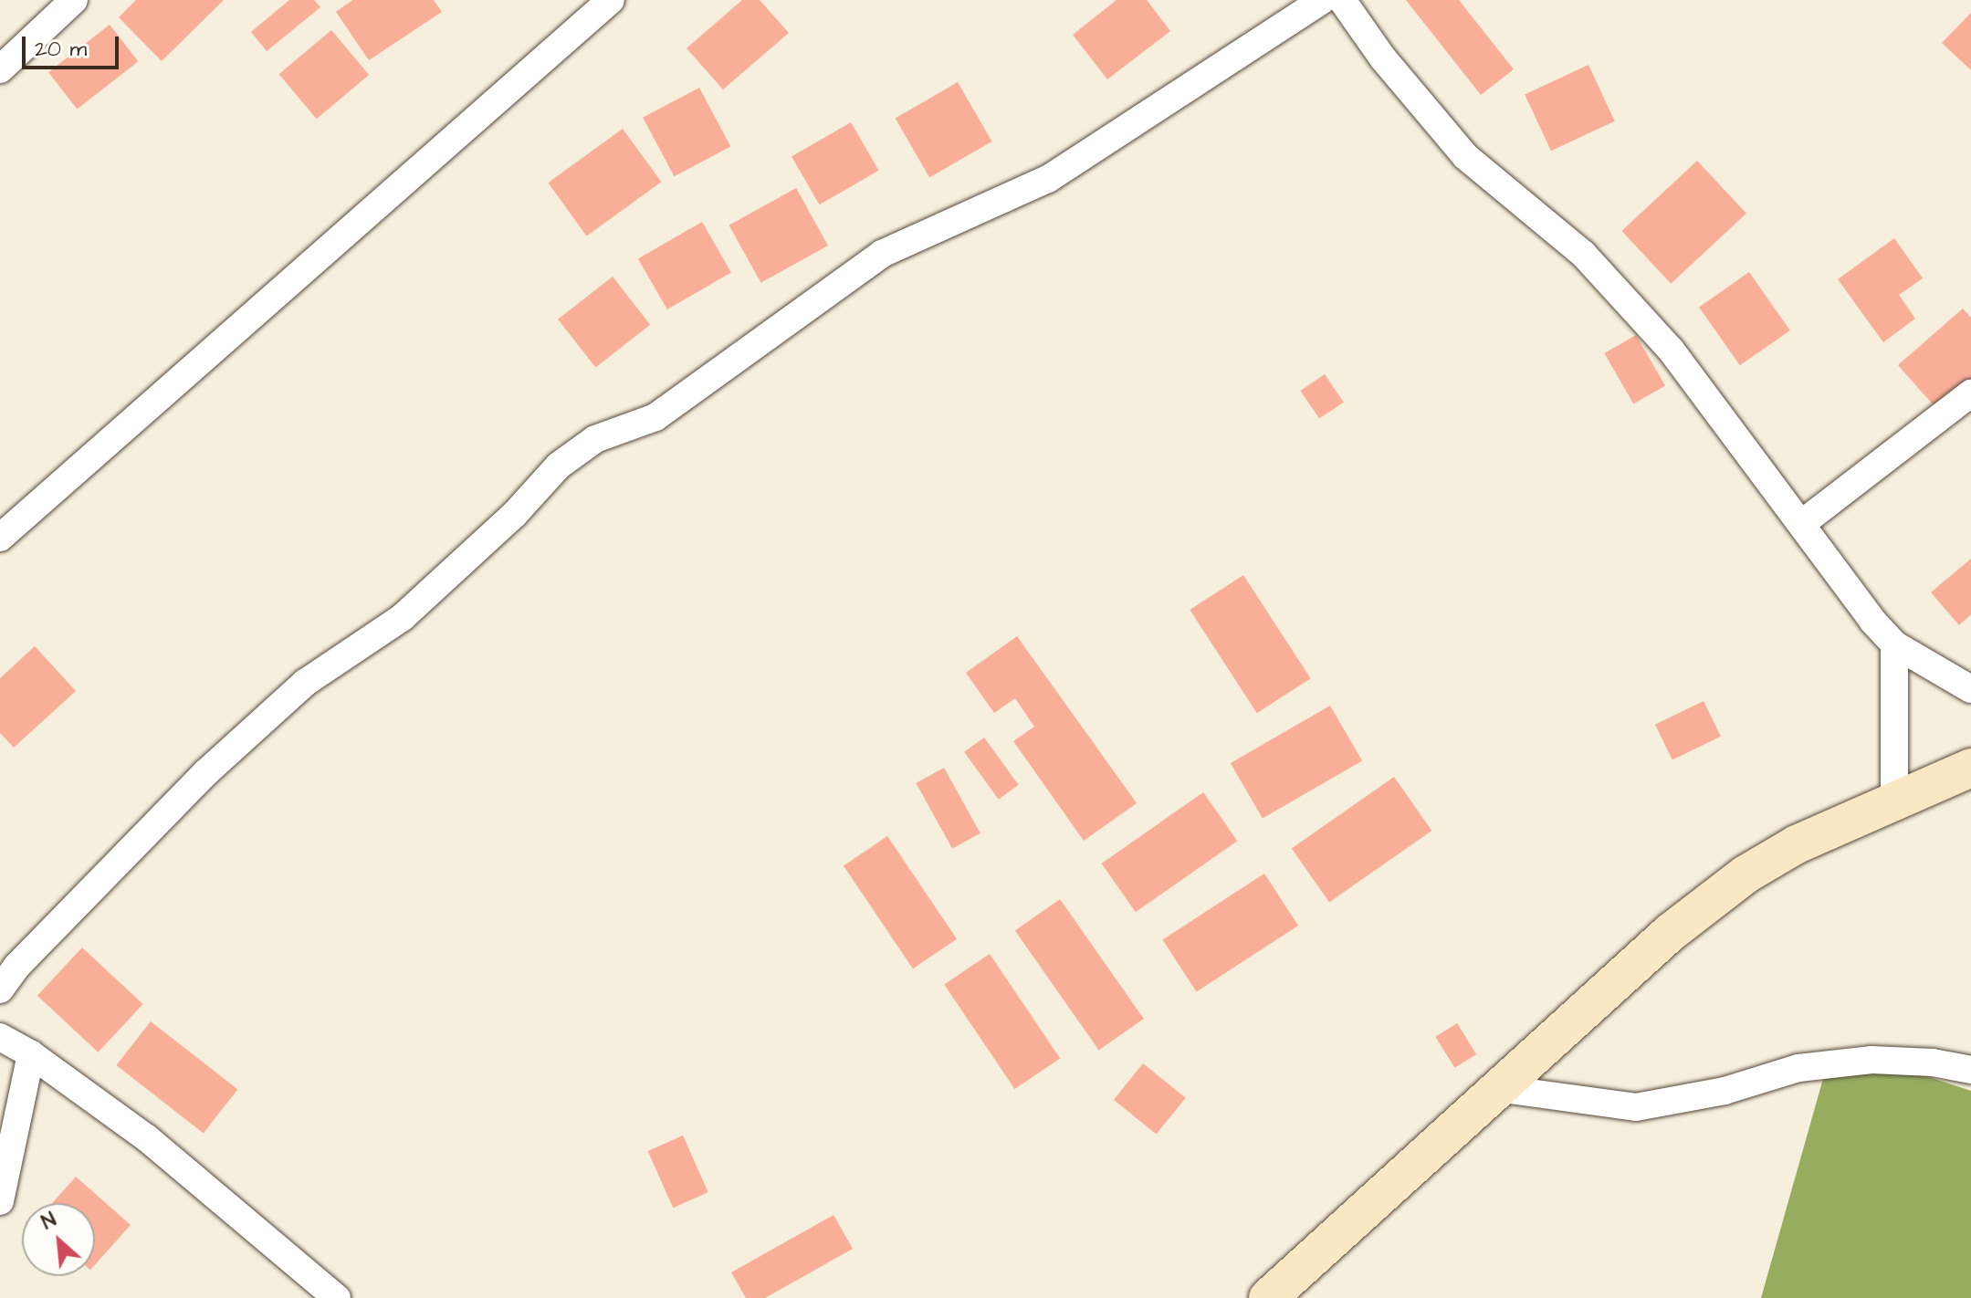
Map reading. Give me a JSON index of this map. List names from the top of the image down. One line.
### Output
{"scale_bar":"20 m","north":"top left"}
